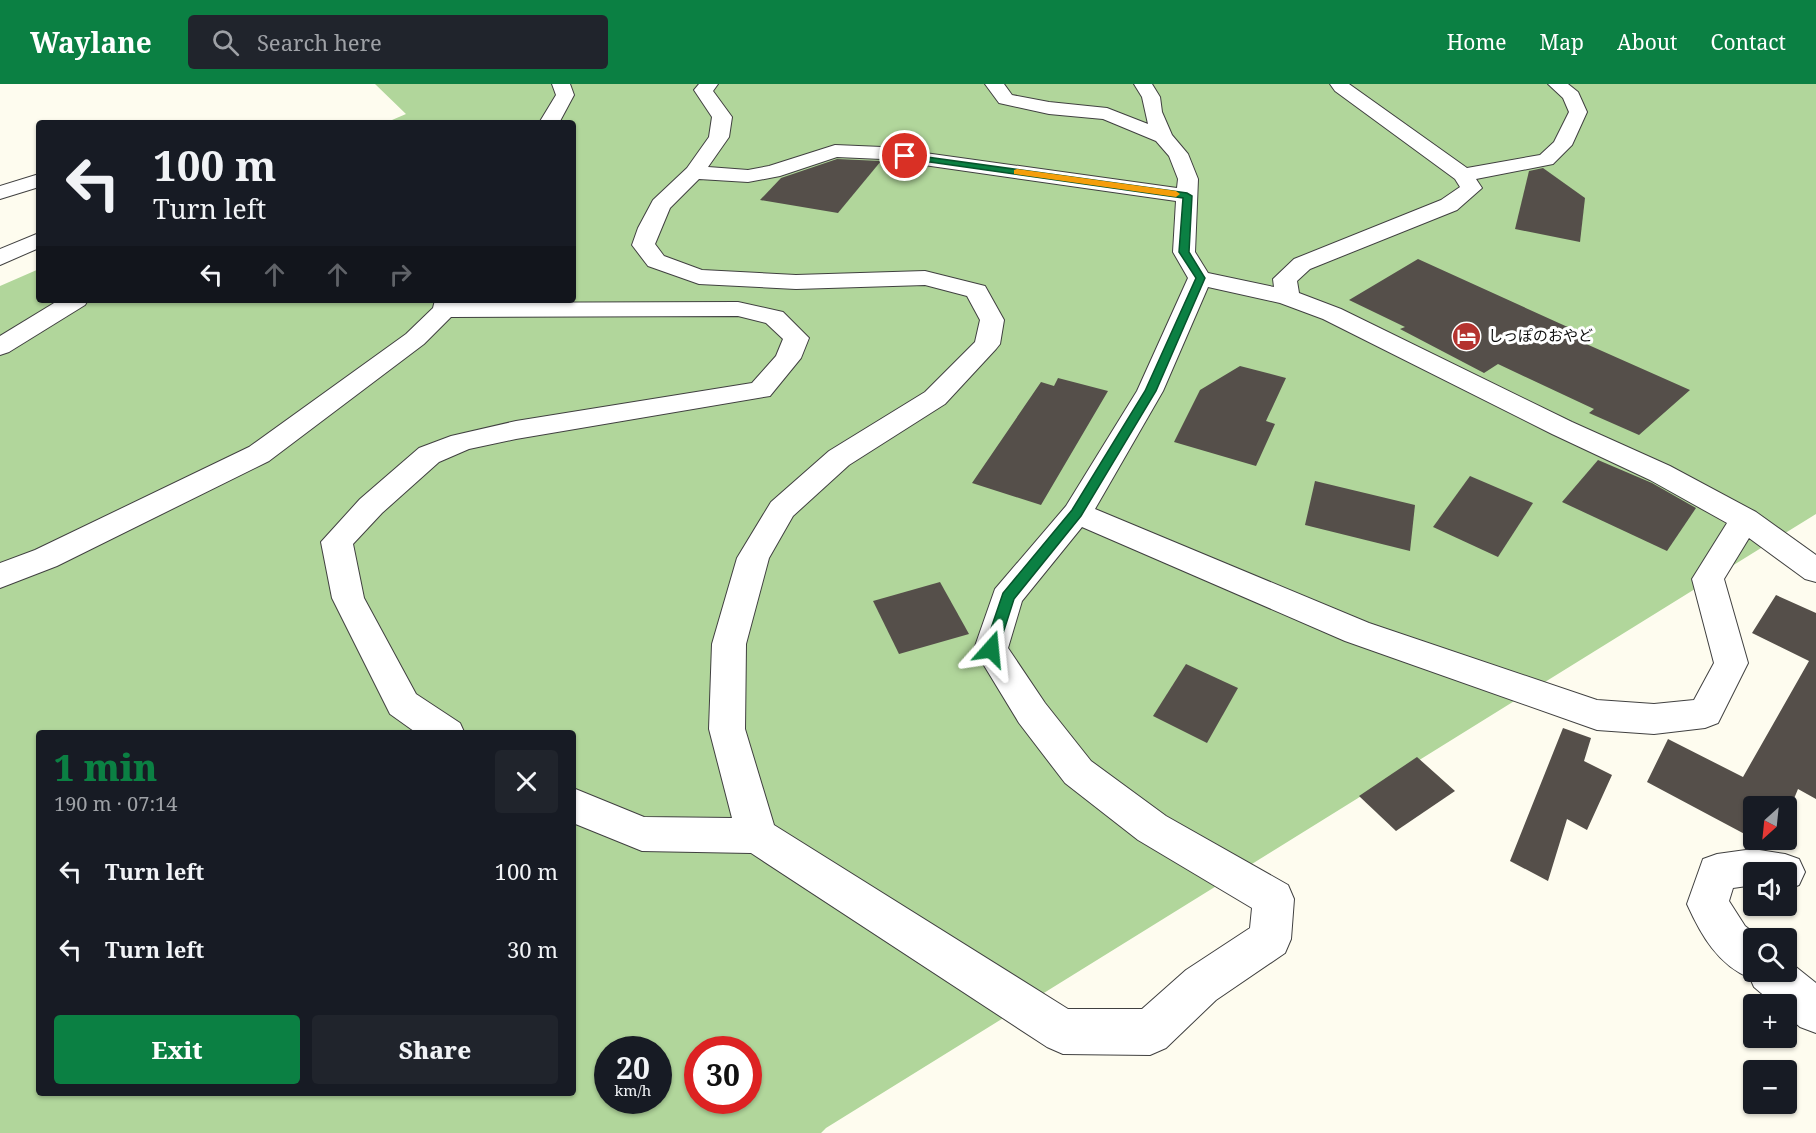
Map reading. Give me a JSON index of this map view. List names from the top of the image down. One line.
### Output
{"places":{"hotel":["しっぽのおやど"]},"north":"bottom left","page":{"header":"Waylane","search":"Search here","nav":["Home","Map","About","Contact"],"turn":["100 m","Turn left"],"heading":["1 min","190 m · 07:14"],"map_buttons":["+","−"],"list":[{"name":"Turn left","value":"100 m"},{"name":"Turn left","value":"30 m"}],"buttons":["Exit","Share"],"speed":"20 km/h","limit":"30"}}
